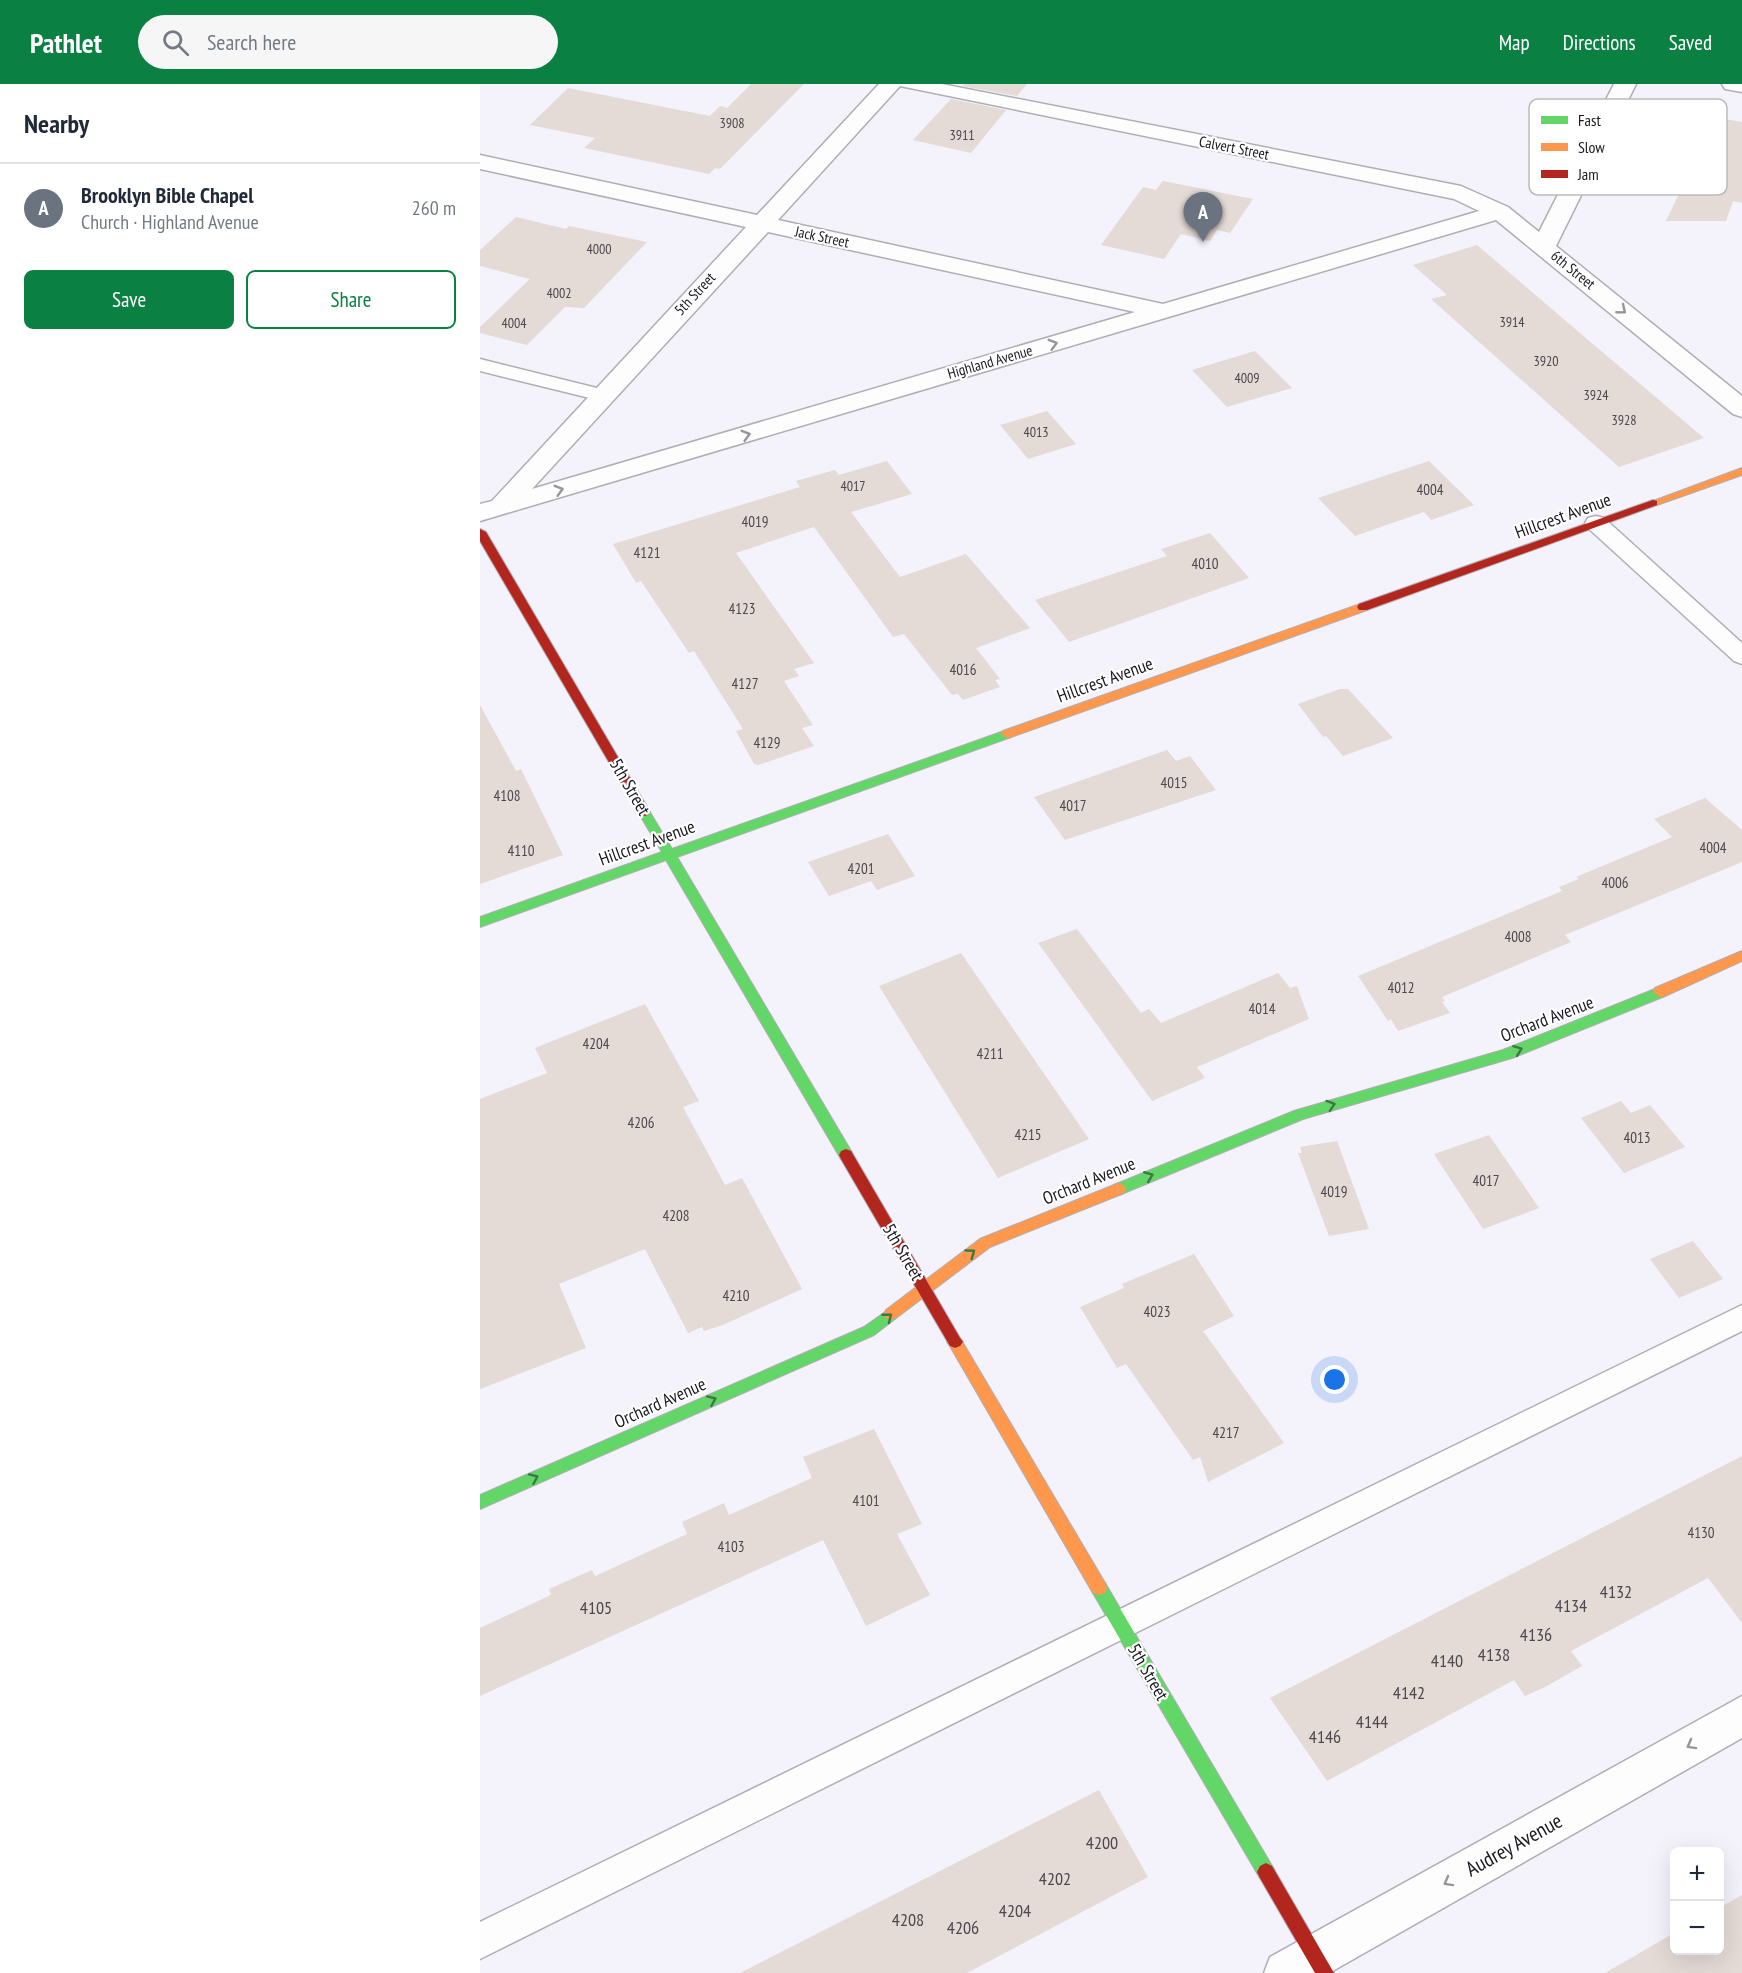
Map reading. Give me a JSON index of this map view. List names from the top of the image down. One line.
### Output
{"streets":{"street":["Calvert Street","Jack Street","6th Street","5th Street","Highland Avenue","Hillcrest Avenue","Orchard Avenue","Audrey Avenue"]},"crossings":[["Calvert Street","6th Street"],["Calvert Street","Highland Avenue"],["Jack Street","5th Street"],["Jack Street","Highland Avenue"],["5th Street","Highland Avenue"],["5th Street","Hillcrest Avenue"],["5th Street","Orchard Avenue"],["5th Street","Audrey Avenue"]],"one_way":["6th Street","Highland Avenue","Orchard Avenue","Audrey Avenue"],"house_numbers":["3908","3911","4000","4002","3914","4004","3920","4009","3924","3928","4013","4017","4004","4019","4121","4010","4123","4016","4127","4129","4015","4108","4017","4004","4110","4201","4006","4008","4012","4014","4204","4211","4206","4215","4013","4017","4019","4208","4210","4023","4217","4101","4130","4103","4132","4134","4105","4136","4138","4140","4142","4144","4146","4200","4202","4204","4208","4206"],"legend":["Fast","Slow","Jam"],"page":{"header":"Pathlet","search":"Search here","nav":["Map","Directions","Saved"],"heading":"Nearby","list":[{"mark":"A","name":"Brooklyn Bible Chapel","note":"Church · Highland Avenue","value":"260 m"}],"pins":"A","buttons":["Save","Share"],"map_buttons":["+","−"]}}
